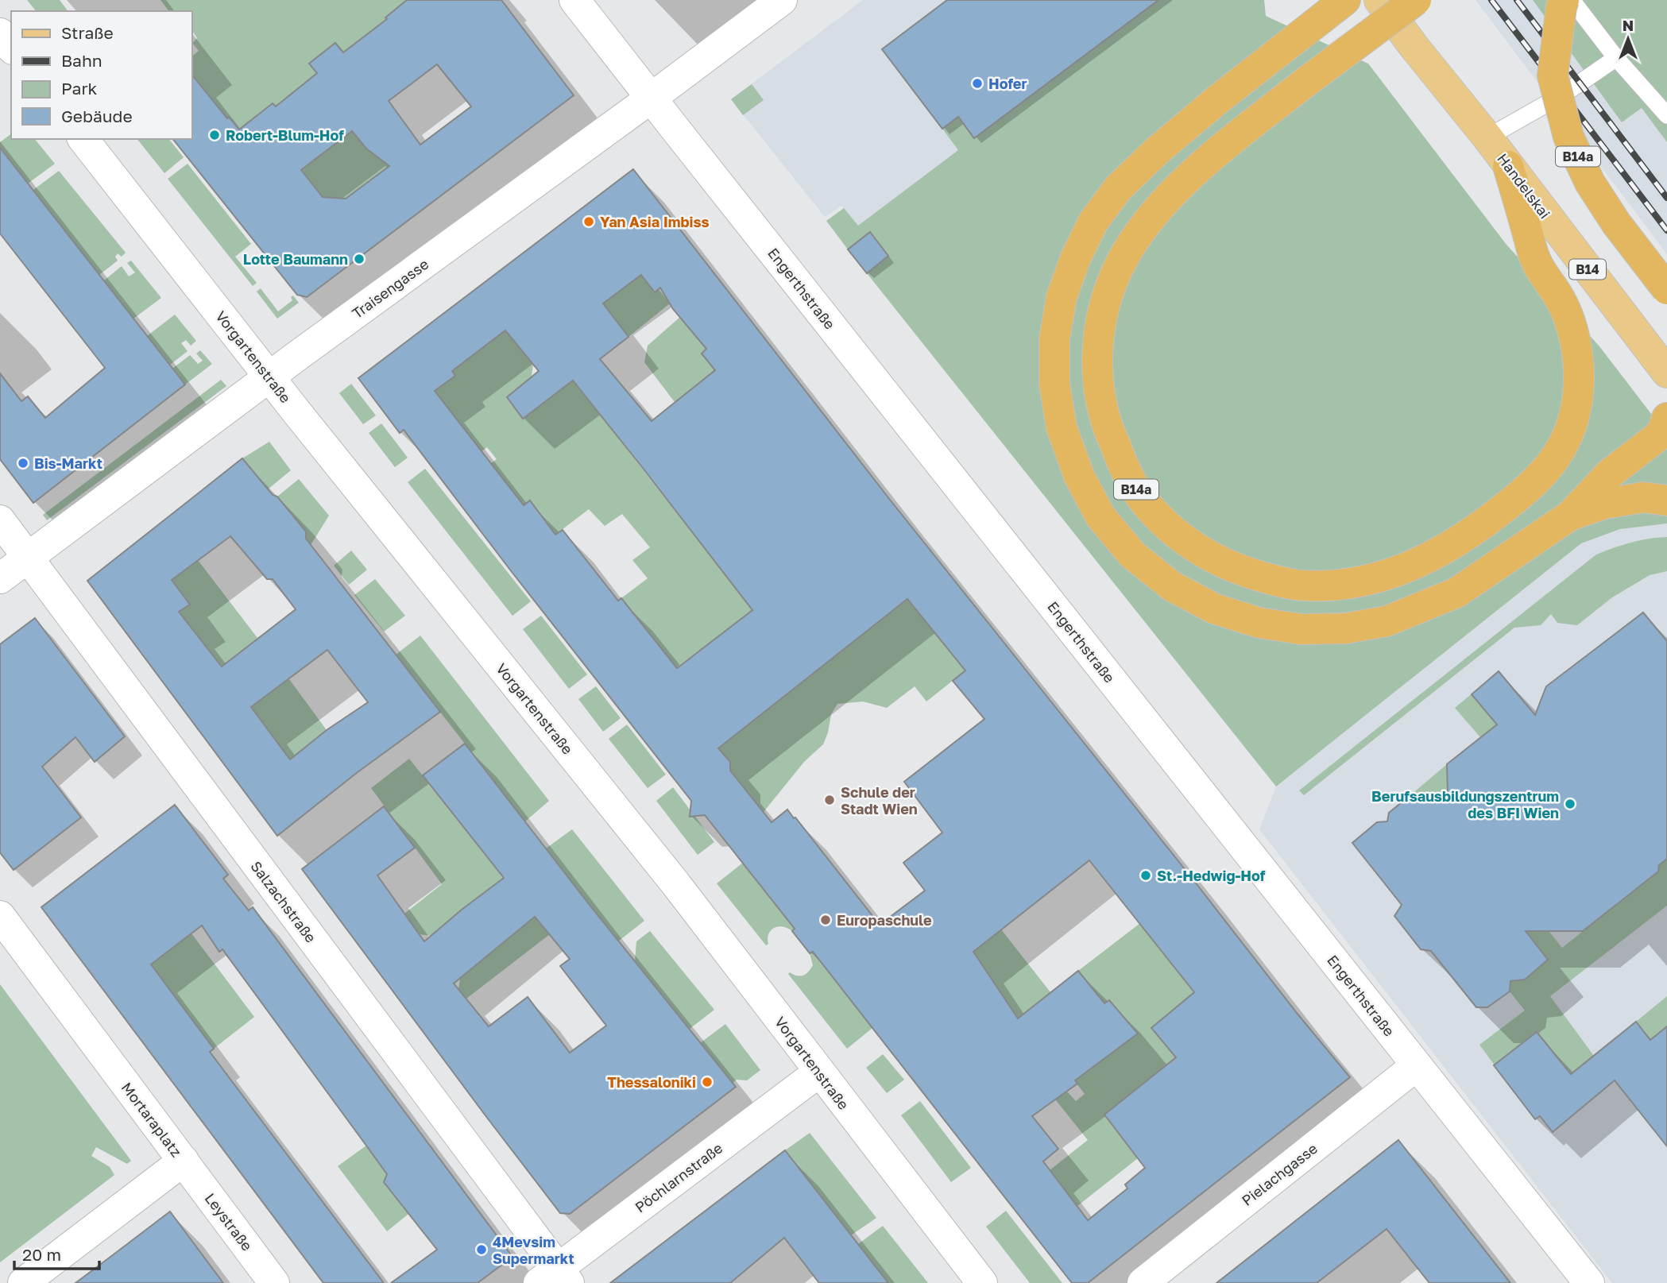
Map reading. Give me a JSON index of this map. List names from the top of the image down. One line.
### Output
{"streets":{"highway":["B14a"],"main road":["Handelskai","B14"],"street":["Traisengasse","Engerthstraße","Vorgartenstraße","Salzachstraße","Mortaraplatz","Pielachgasse","Pöchlarnstraße","Leystraße"]},"crossings":[["B14a","Handelskai"],["Traisengasse","Engerthstraße"],["Traisengasse","Vorgartenstraße"],["Traisengasse","Salzachstraße"],["Engerthstraße","Pielachgasse"],["Vorgartenstraße","Pöchlarnstraße"],["Salzachstraße","Pöchlarnstraße"],["Mortaraplatz","Leystraße"]],"places":["Hofer","Robert-Blum-Hof","Yan Asia Imbiss","Lotte Baumann","Bis-Markt","Schule der Stadt Wien","Berufsausbildungszentrum des BFI Wien","St.-Hedwig-Hof","Europaschule","Thessaloniki","4Mevsim Supermarkt"],"legend":["Straße","Bahn","Park","Gebäude"],"scale_bar":"20 m","north":"top"}
